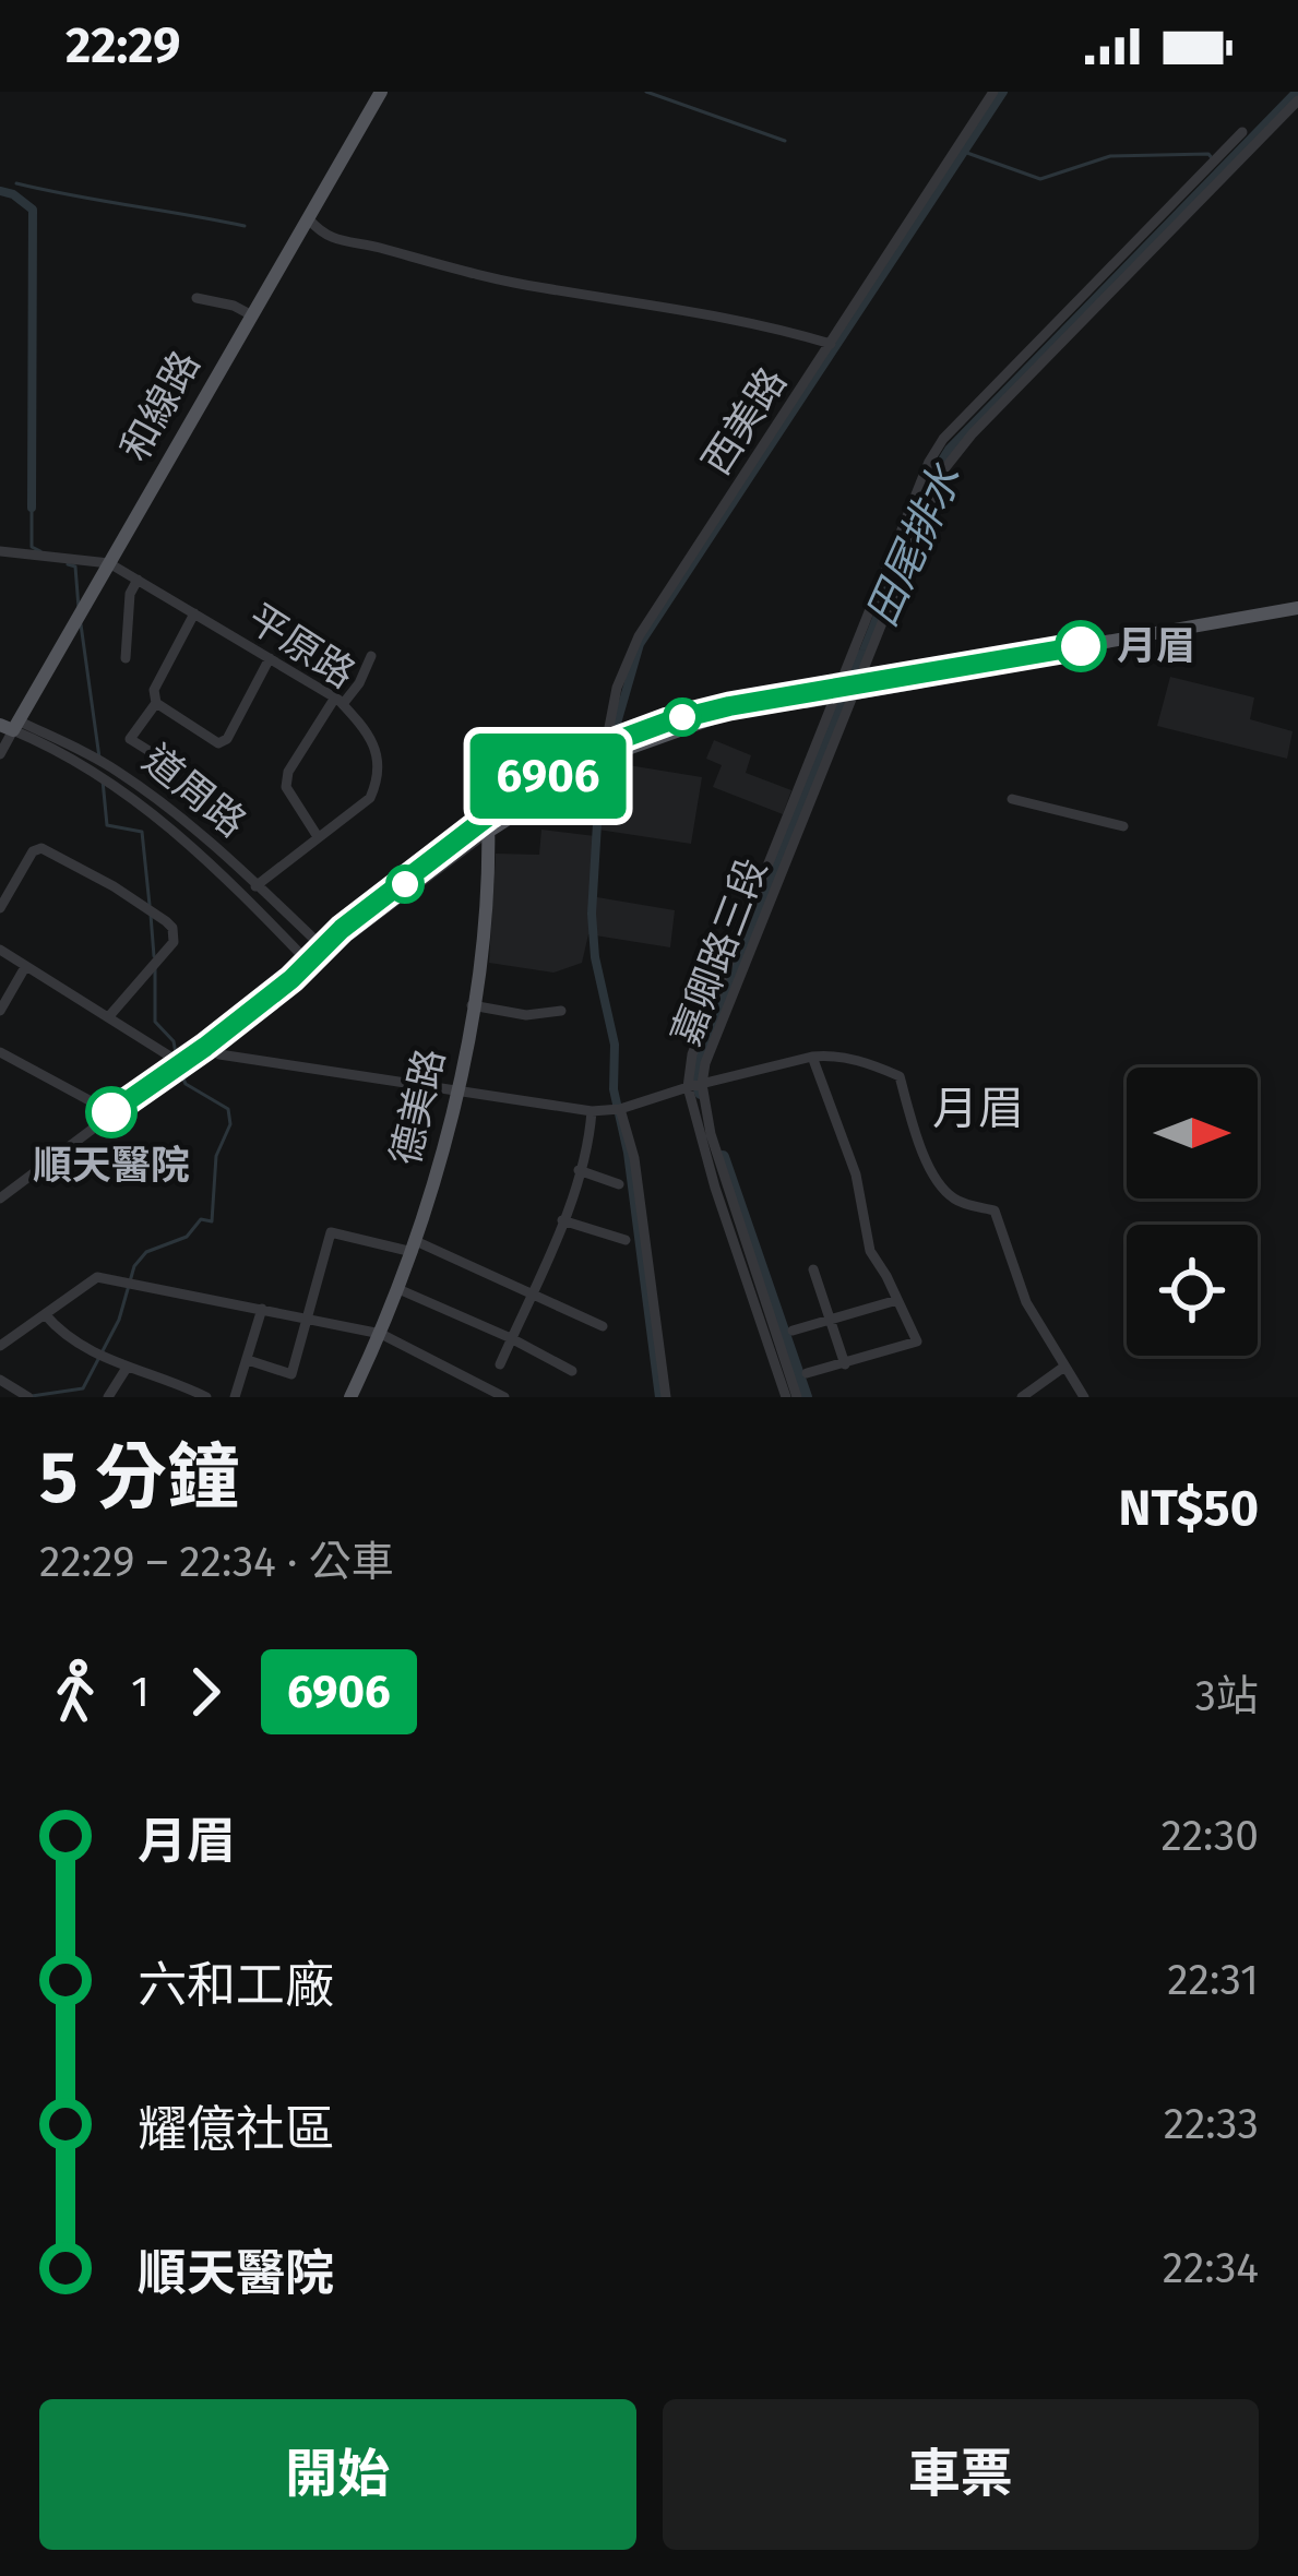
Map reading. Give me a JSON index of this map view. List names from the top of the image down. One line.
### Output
{"streets":{"main road":["和線路","道周路","德美路"],"street":["西美路","平原路","嘉卿路三段"]},"crossings":[["和線路","平原路"],["和線路","道周路"],["平原路","道周路"]],"districts":["月眉"],"water":["田尾排水"],"places":["月眉","順天醫院"],"lines":["bus line 6906"],"north":"right","page":{"status":"22:29","on_map":"6906","heading":["5 分鐘","22:29 – 22:34 · 公車","NT$50"],"legs":["1","6906","3站"],"list":[{"name":"月眉","value":"22:30"},{"name":"六和工廠","value":"22:31"},{"name":"耀億社區","value":"22:33"},{"name":"順天醫院","value":"22:34"}],"buttons":["開始","車票"]}}
